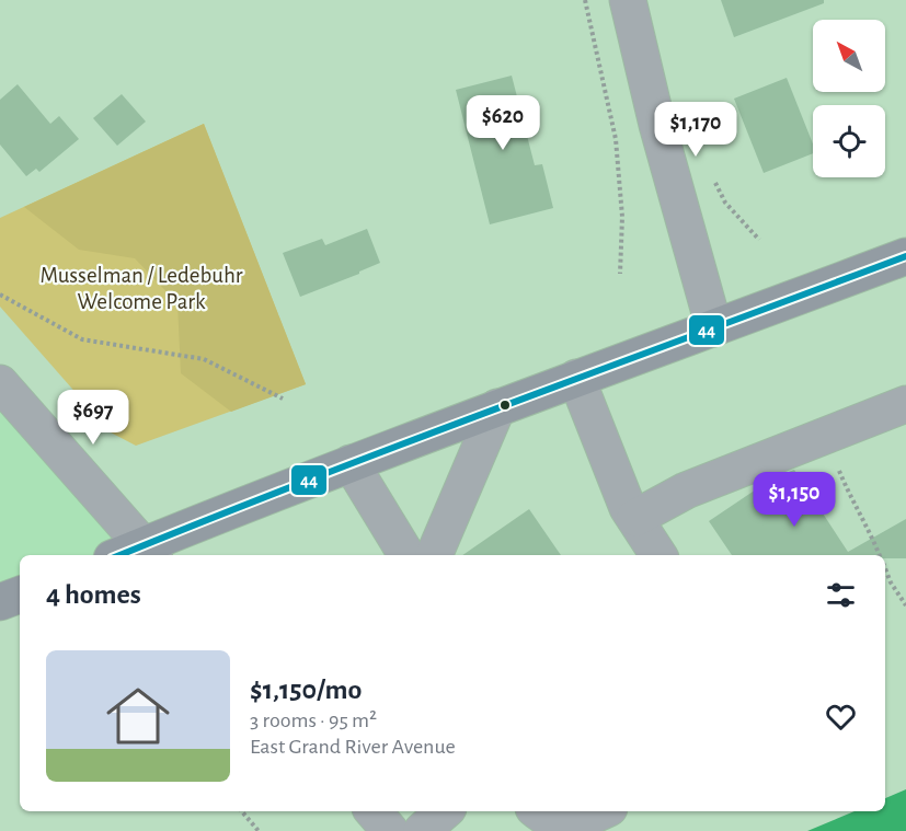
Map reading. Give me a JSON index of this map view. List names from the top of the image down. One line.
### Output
{"parks":["Musselman / Ledebuhr Welcome Park"],"lines":["transit line 44"],"north":"top left","page":{"price":["$620","$1,170","$697","$1,150"],"heading":"4 homes","list":[{"name":"$1,150/mo","note":"3 rooms · 95 m² · East Grand River Avenue"}]}}
